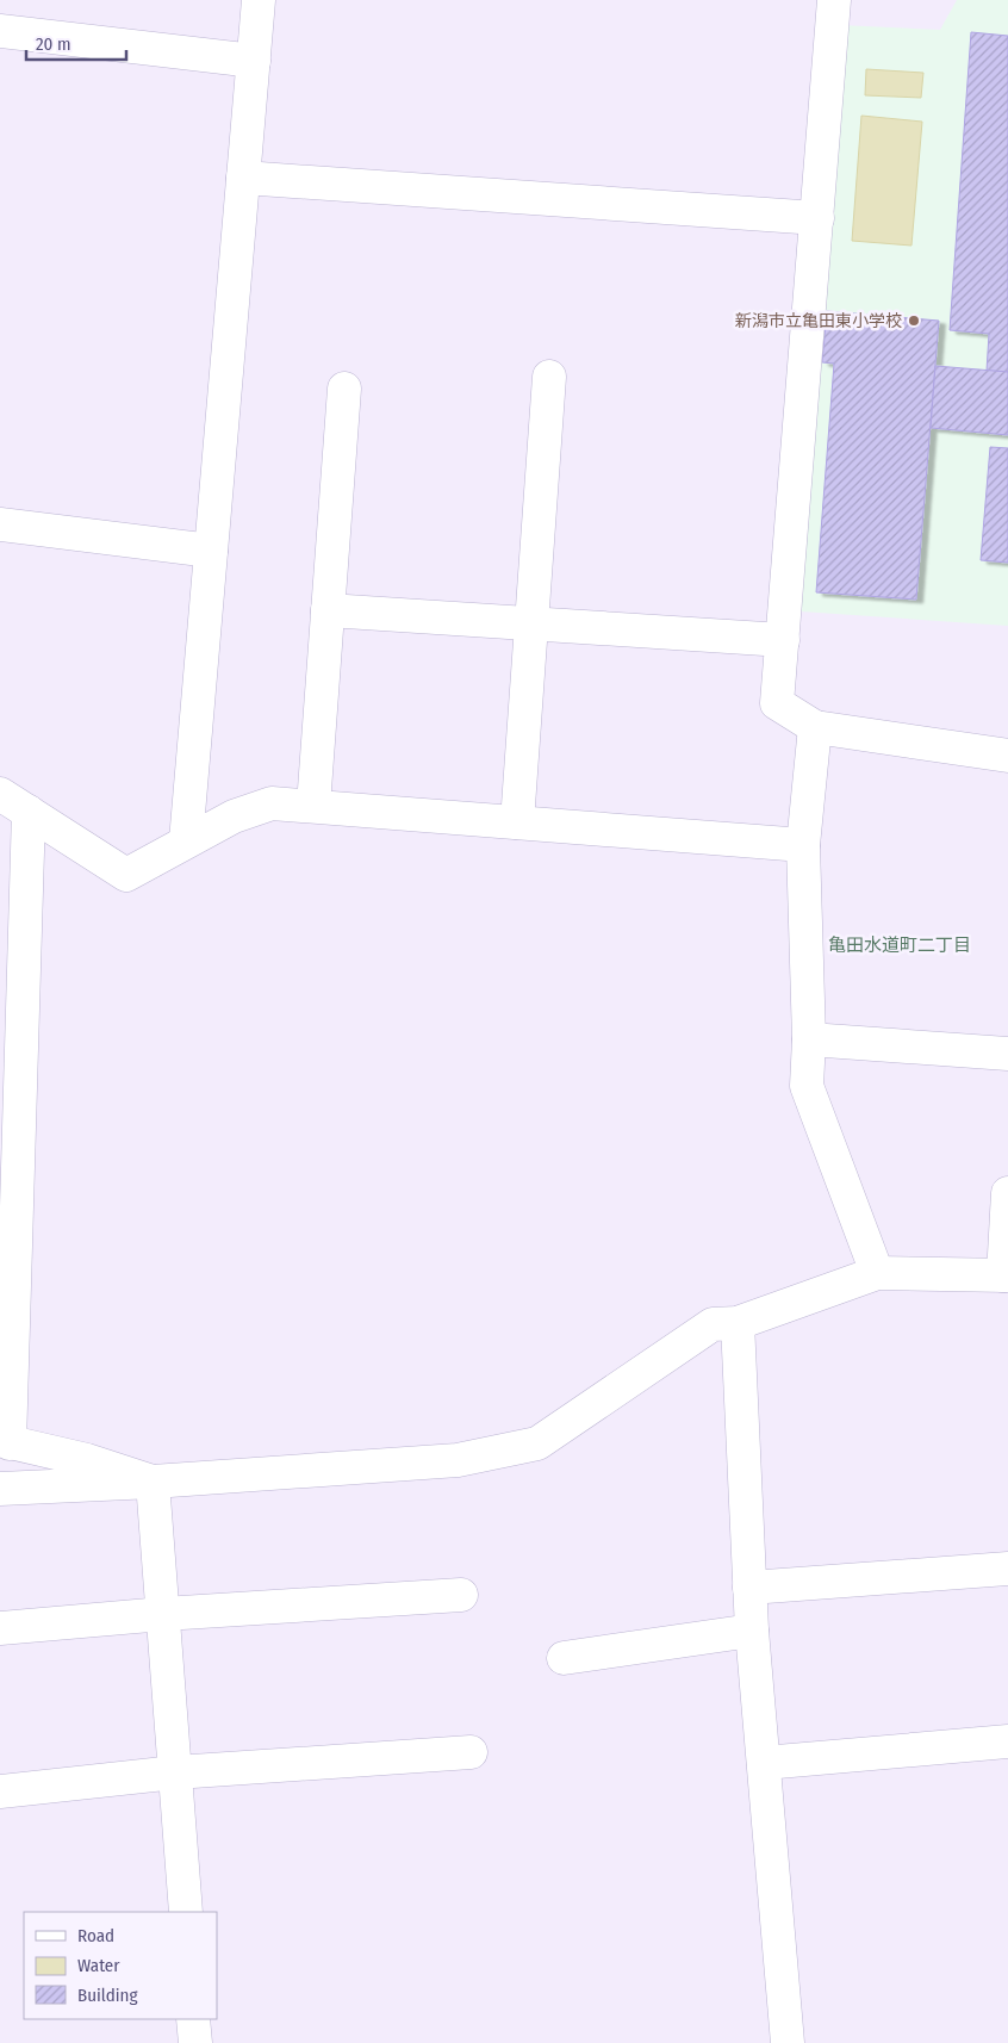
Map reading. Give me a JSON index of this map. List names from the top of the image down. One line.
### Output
{"districts":["亀田水道町二丁目"],"places":["新潟市立亀田東小学校"],"legend":["Road","Water","Building"],"scale_bar":"20 m"}
